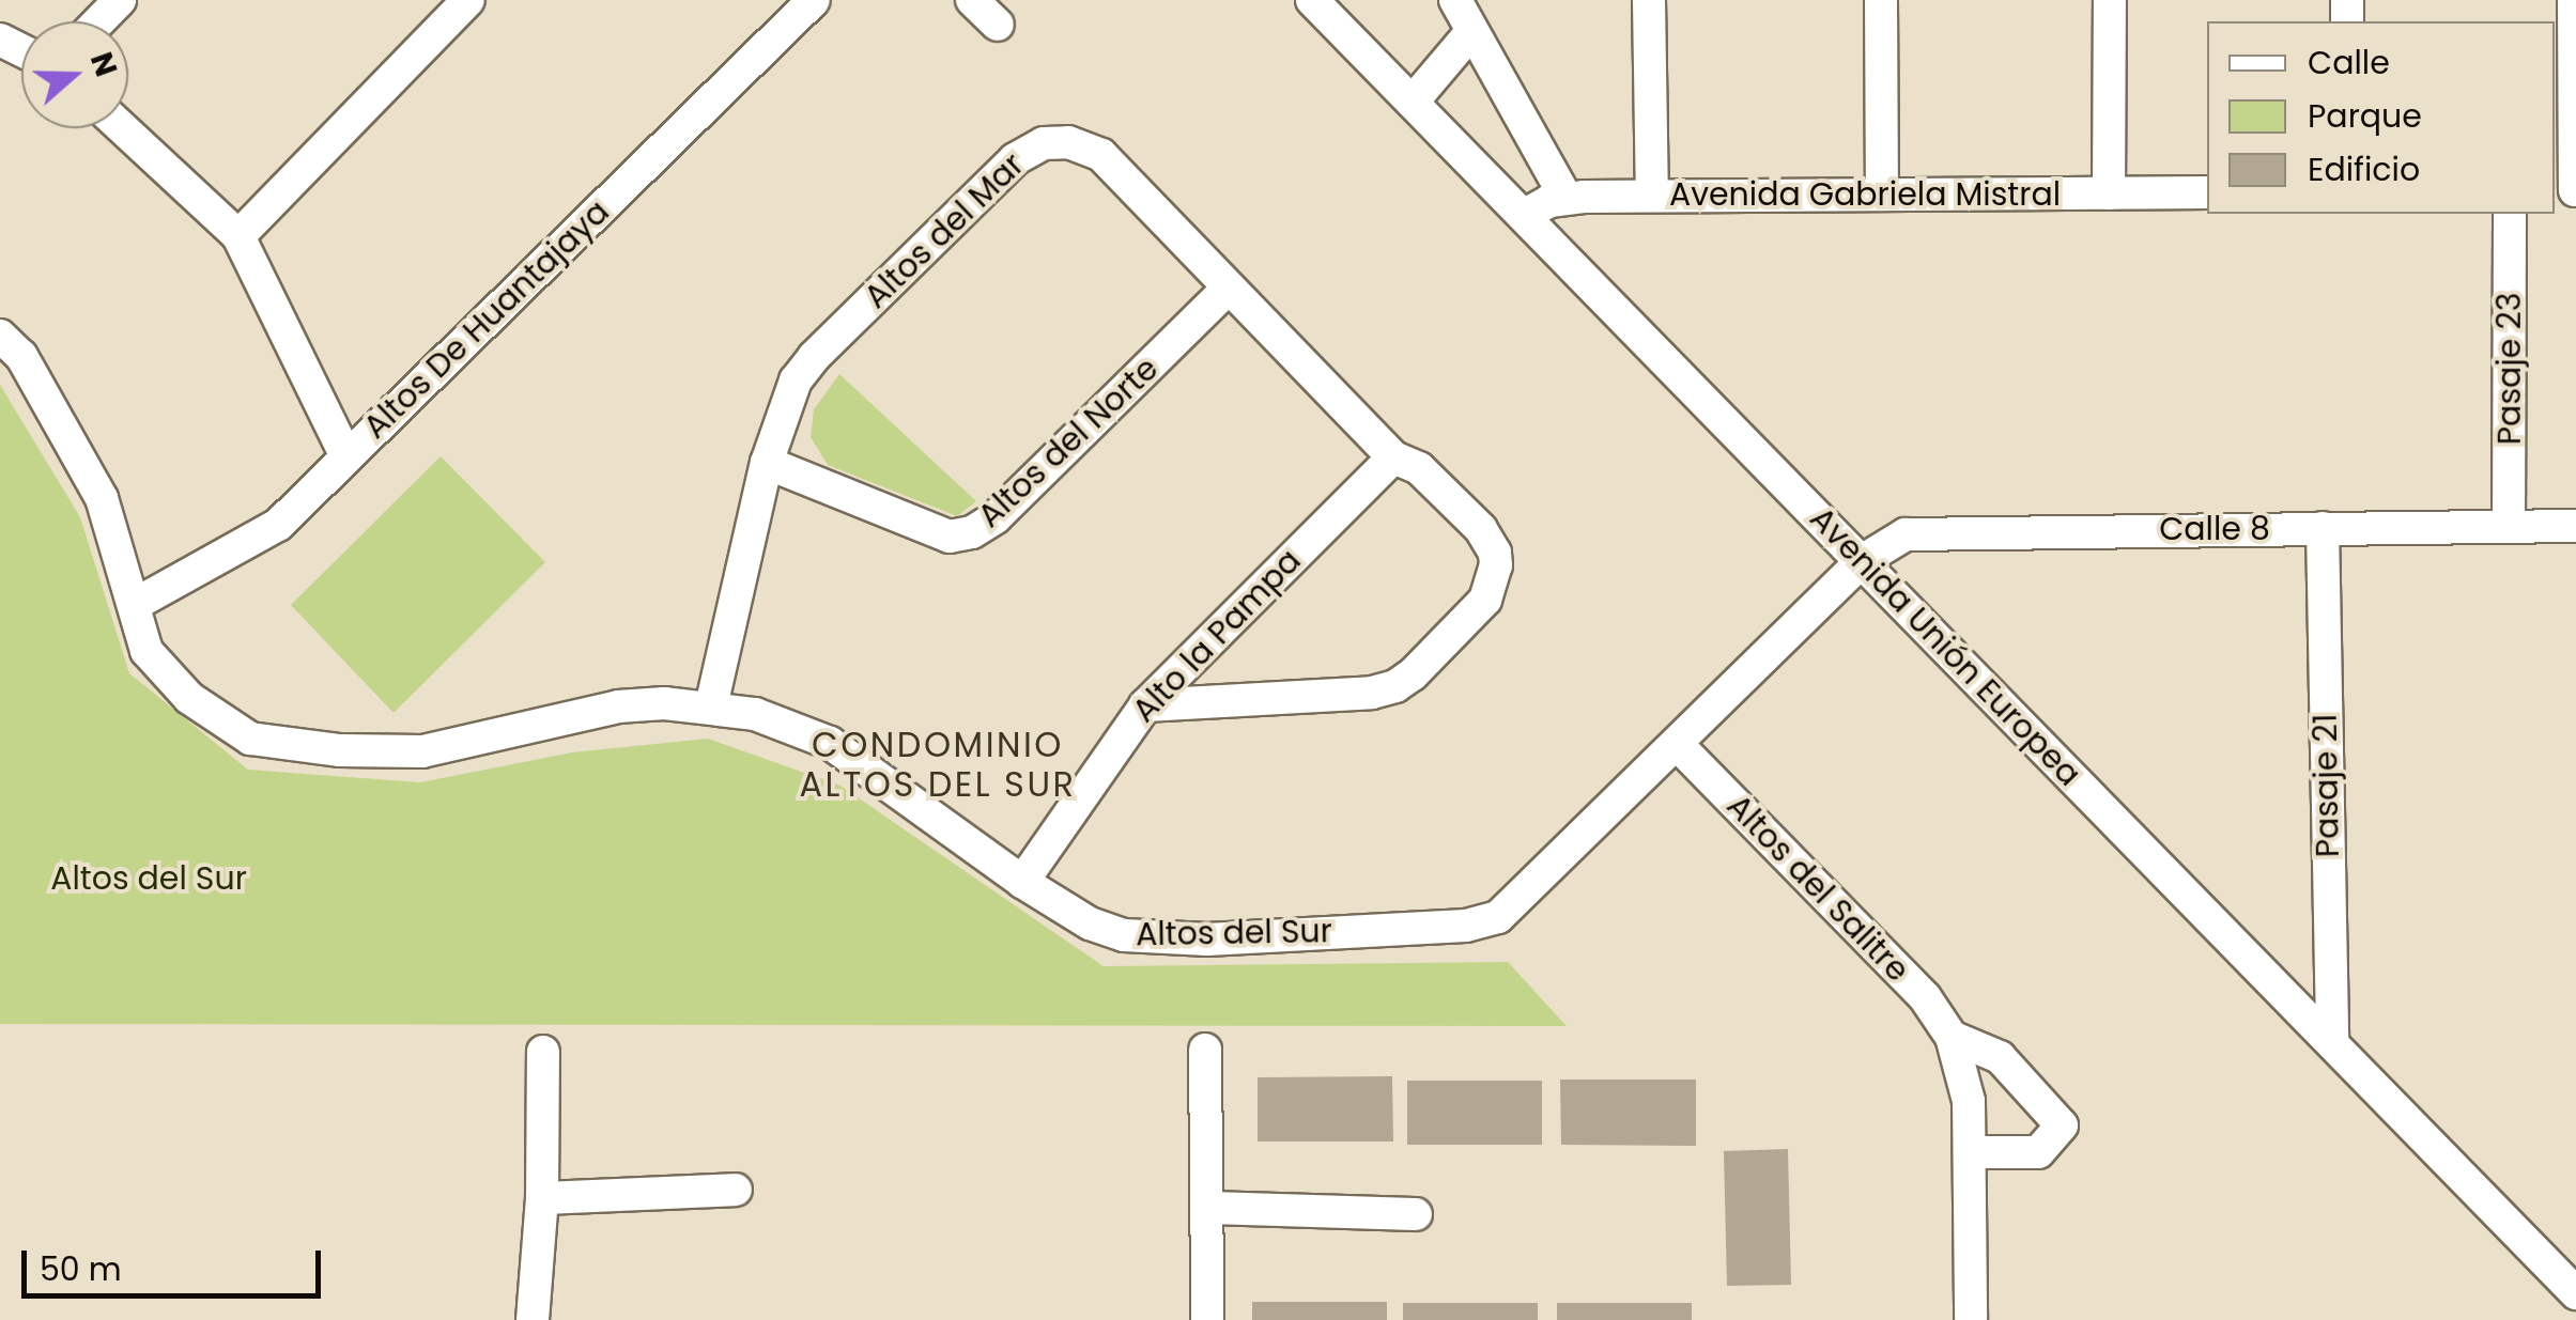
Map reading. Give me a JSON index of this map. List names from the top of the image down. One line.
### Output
{"streets":{"street":["Avenida Gabriela Mistral","Altos del Mar","Altos De Huantajaya","Pasaje 23","Altos del Norte","Calle 8","Alto la Pampa","Avenida Unión Europea","Pasaje 21","Altos del Salitre","Altos del Sur"]},"crossings":[["Avenida Gabriela Mistral","Avenida Unión Europea"],["Altos del Mar","Altos del Norte"],["Altos del Mar","Alto la Pampa"],["Altos del Mar","Altos del Sur"],["Altos De Huantajaya","Altos del Sur"],["Pasaje 23","Calle 8"],["Calle 8","Avenida Unión Europea"],["Calle 8","Pasaje 21"],["Calle 8","Altos del Sur"],["Alto la Pampa","Altos del Sur"],["Avenida Unión Europea","Pasaje 21"],["Avenida Unión Europea","Altos del Sur"],["Altos del Salitre","Altos del Sur"]],"districts":["CONDOMINIO ALTOS DEL SUR"],"parks":["Altos del Sur"],"legend":["Calle","Parque","Edificio"],"scale_bar":"50 m","north":"right"}
